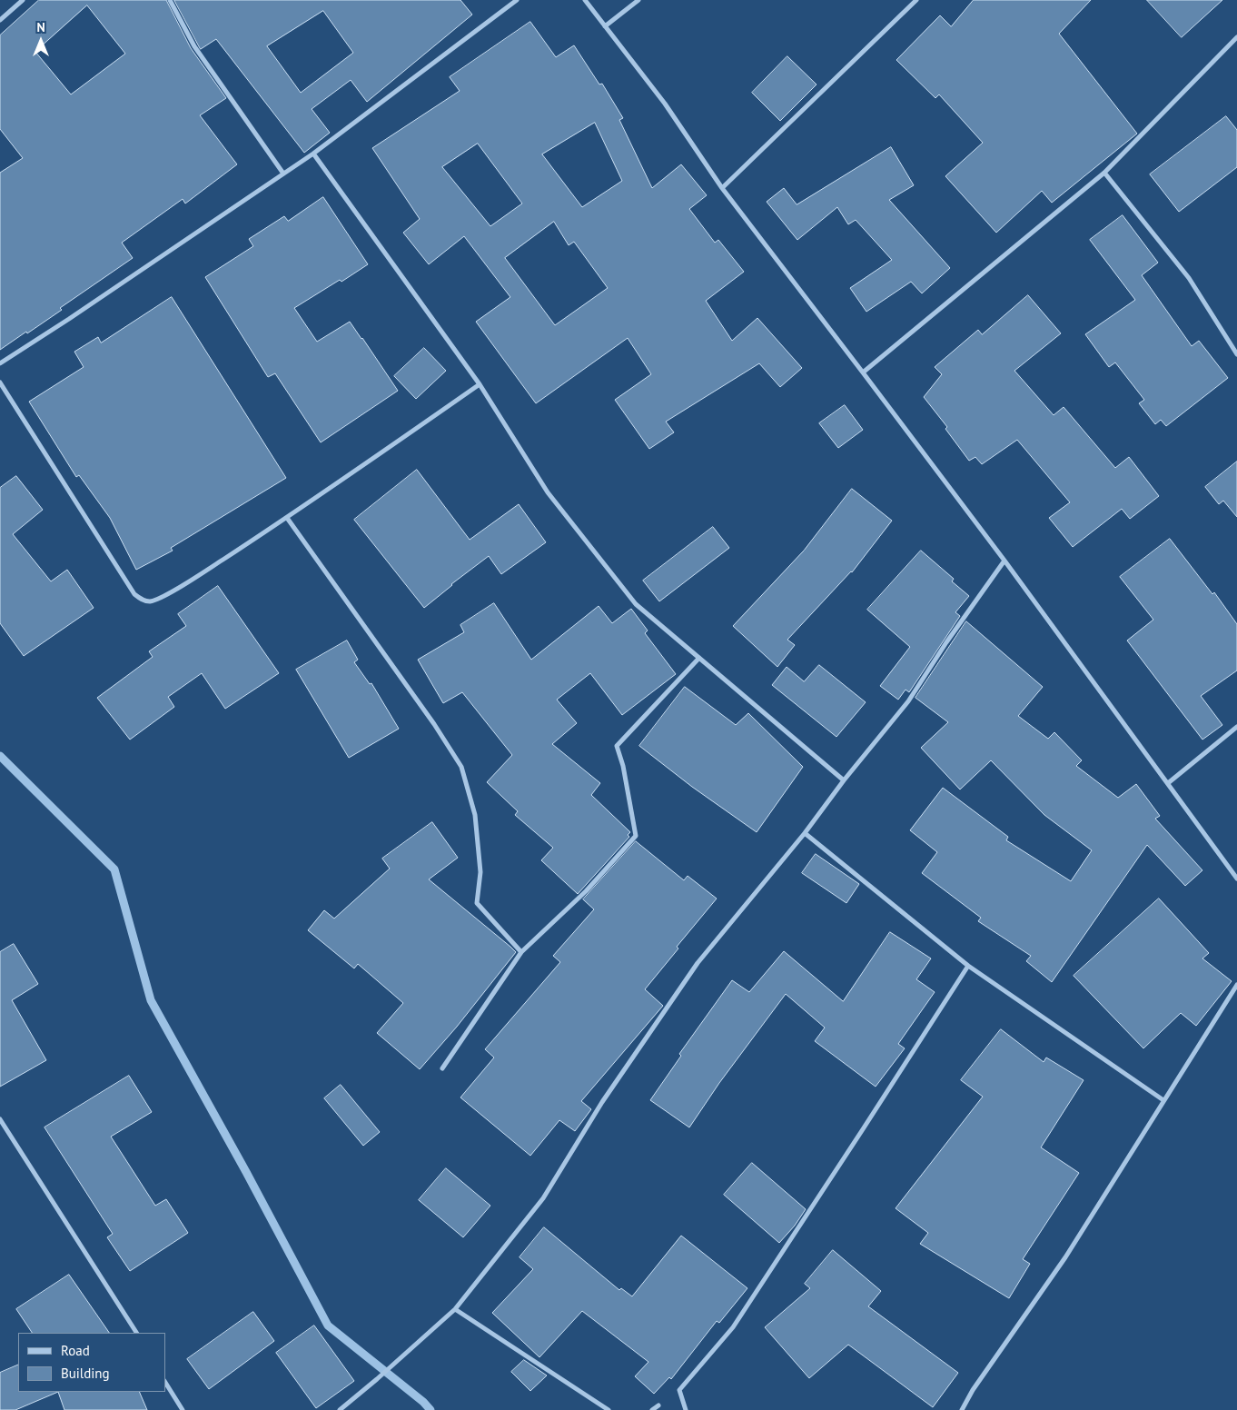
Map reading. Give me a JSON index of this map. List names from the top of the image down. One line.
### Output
{"legend":["Road","Building"],"north":"top"}
